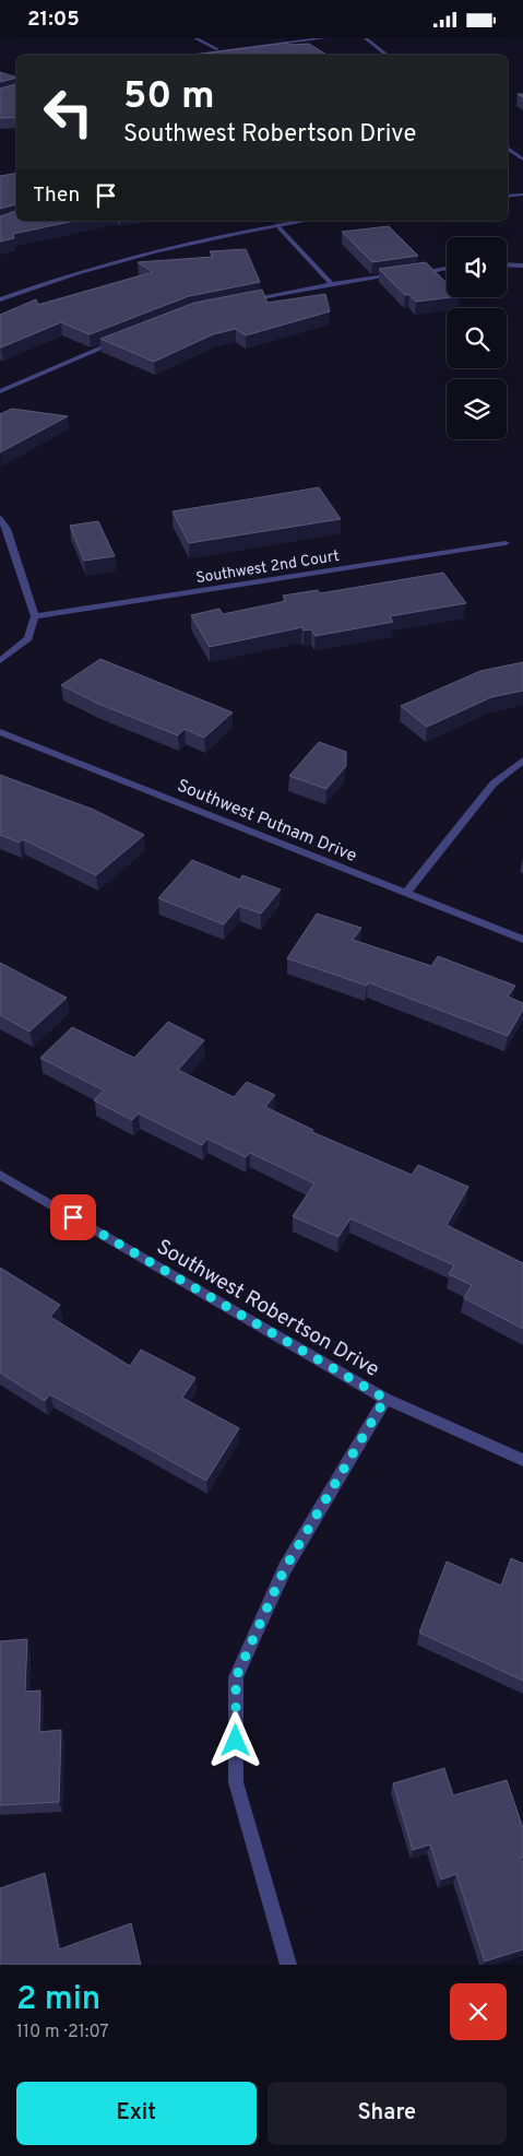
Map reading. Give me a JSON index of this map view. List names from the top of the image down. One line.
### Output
{"streets":{"street":["Southwest 2nd Court","Southwest Putnam Drive","Southwest Robertson Drive"]},"page":{"status":"21:05","turn":["50 m","Southwest Robertson Drive"],"then":"Then","heading":["2 min","110 m · 21:07"],"buttons":["Exit","Share"]}}
